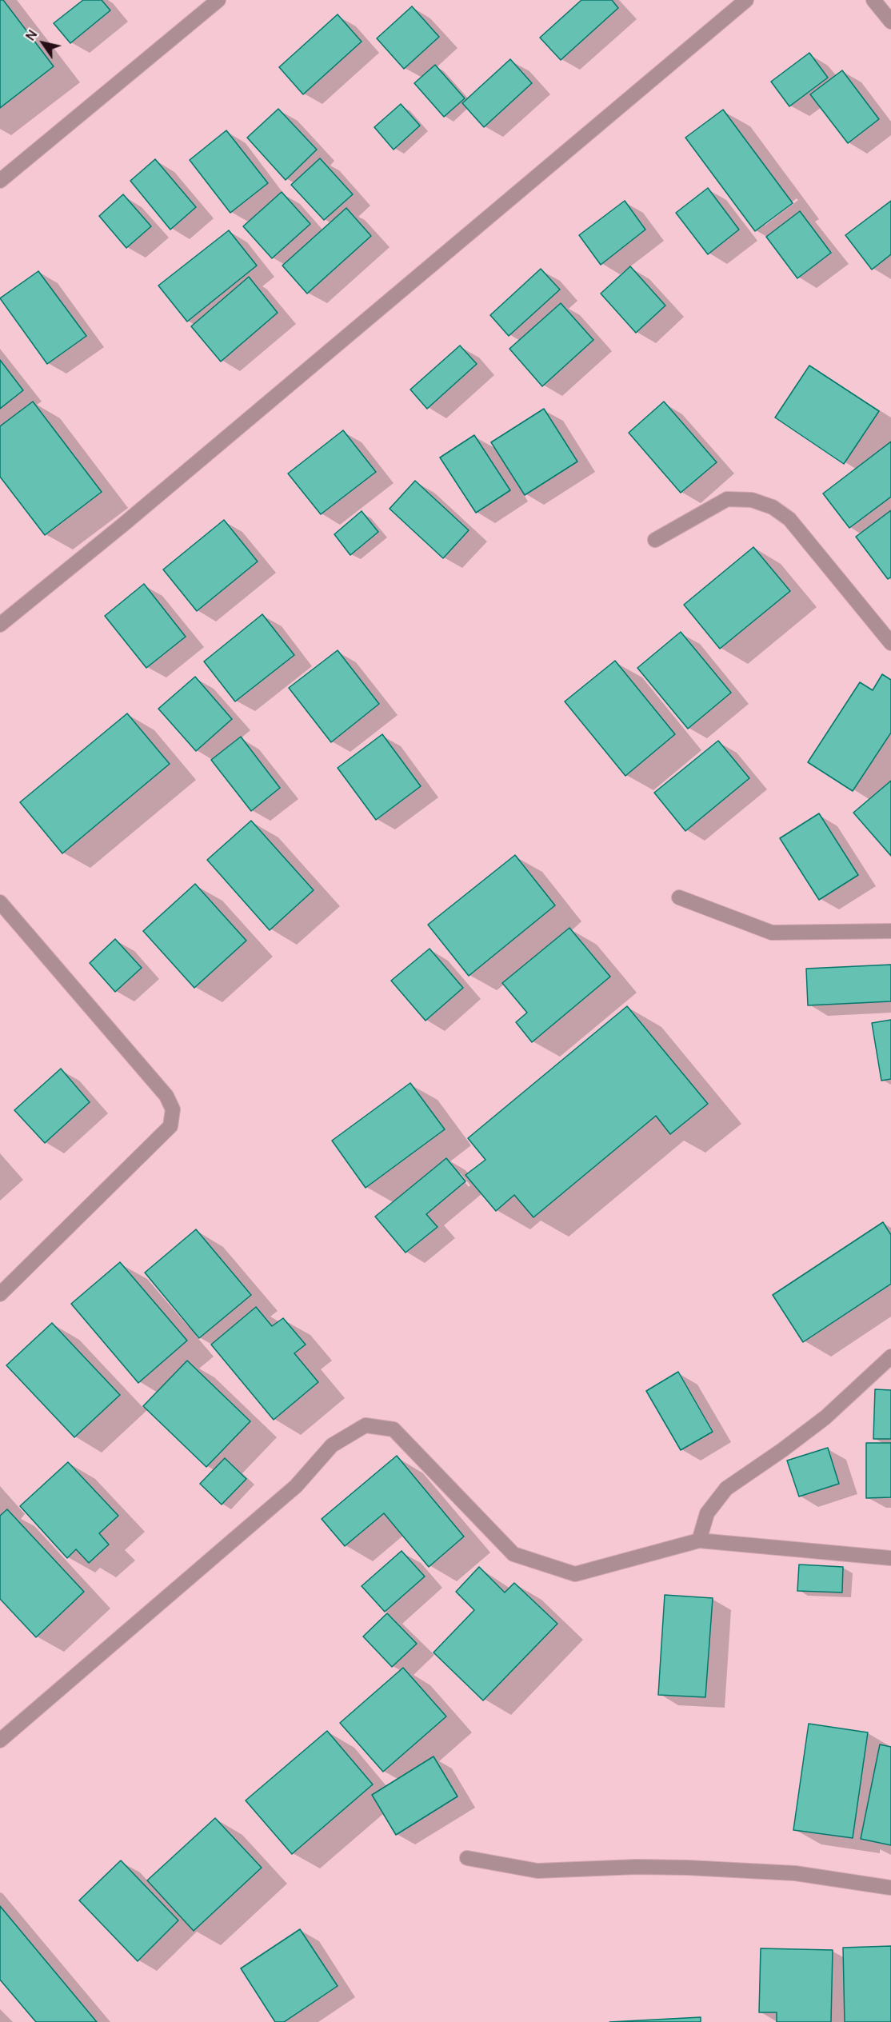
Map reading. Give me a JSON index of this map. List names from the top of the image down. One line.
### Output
{"north":"top left"}
